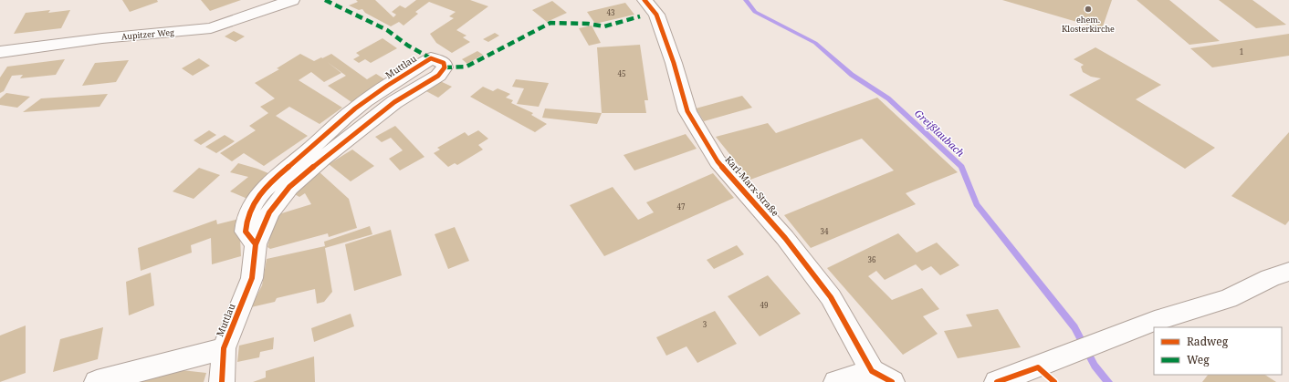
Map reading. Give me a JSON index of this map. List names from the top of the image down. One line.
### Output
{"streets":{"street":["Aupitzer Weg","Muttlau","Karl-Marx-Straße"]},"water":["Greißlaubach"],"places":["ehem. Klosterkirche"],"house_numbers":["43","1","45","47","34","36","49","3"],"legend":["Radweg","Weg"]}
